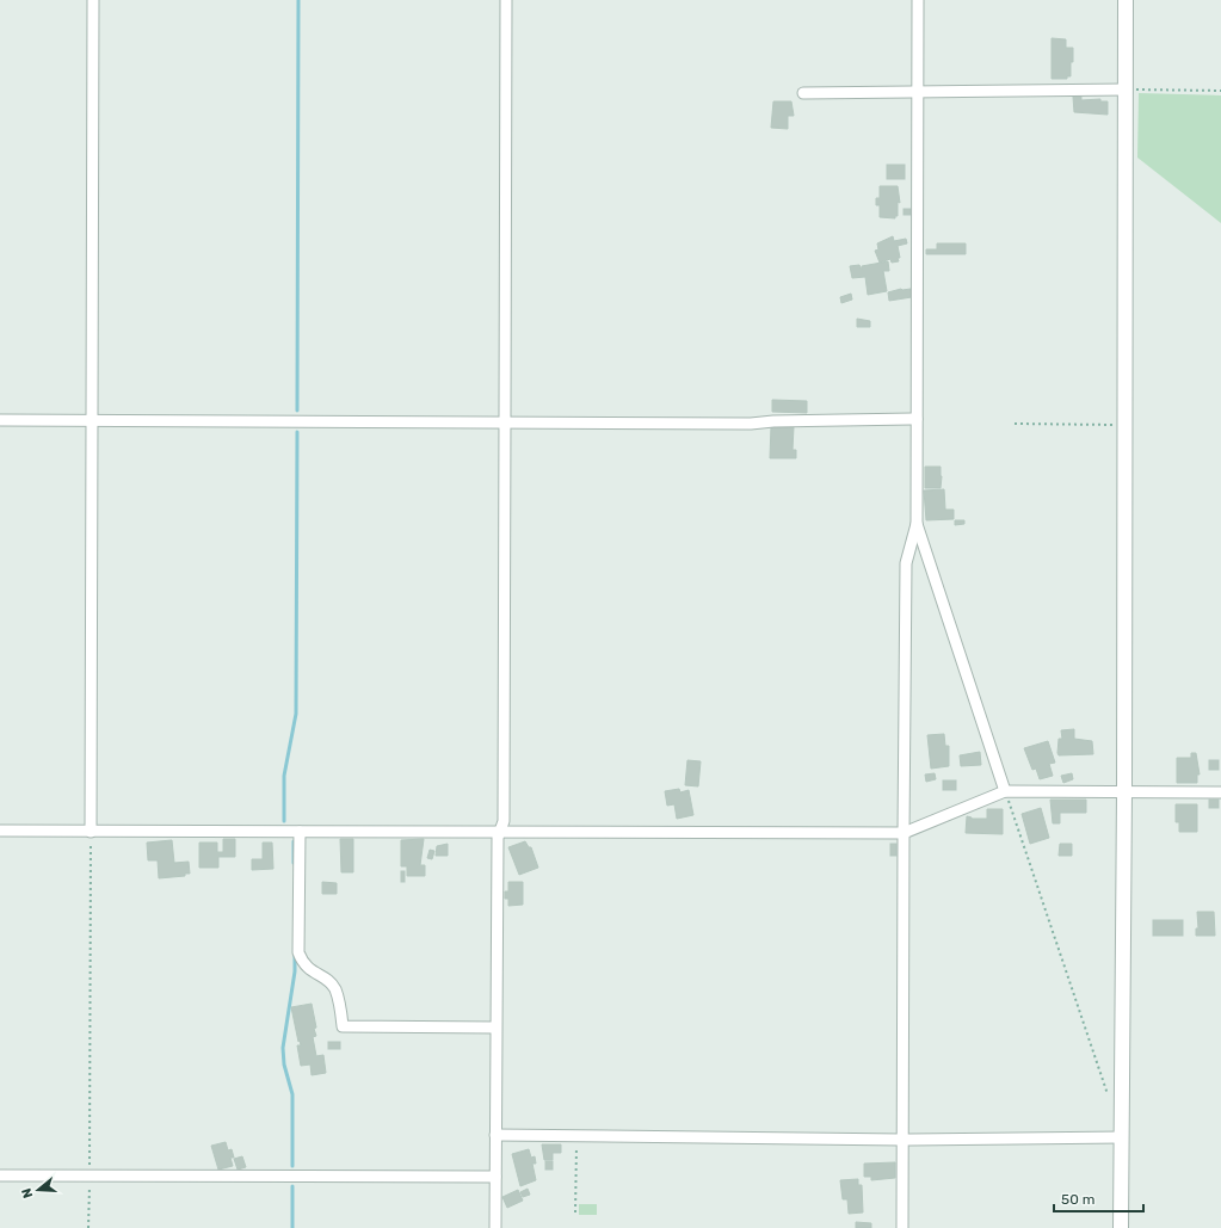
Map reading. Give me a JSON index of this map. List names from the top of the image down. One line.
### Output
{"scale_bar":"50 m","north":"left"}
